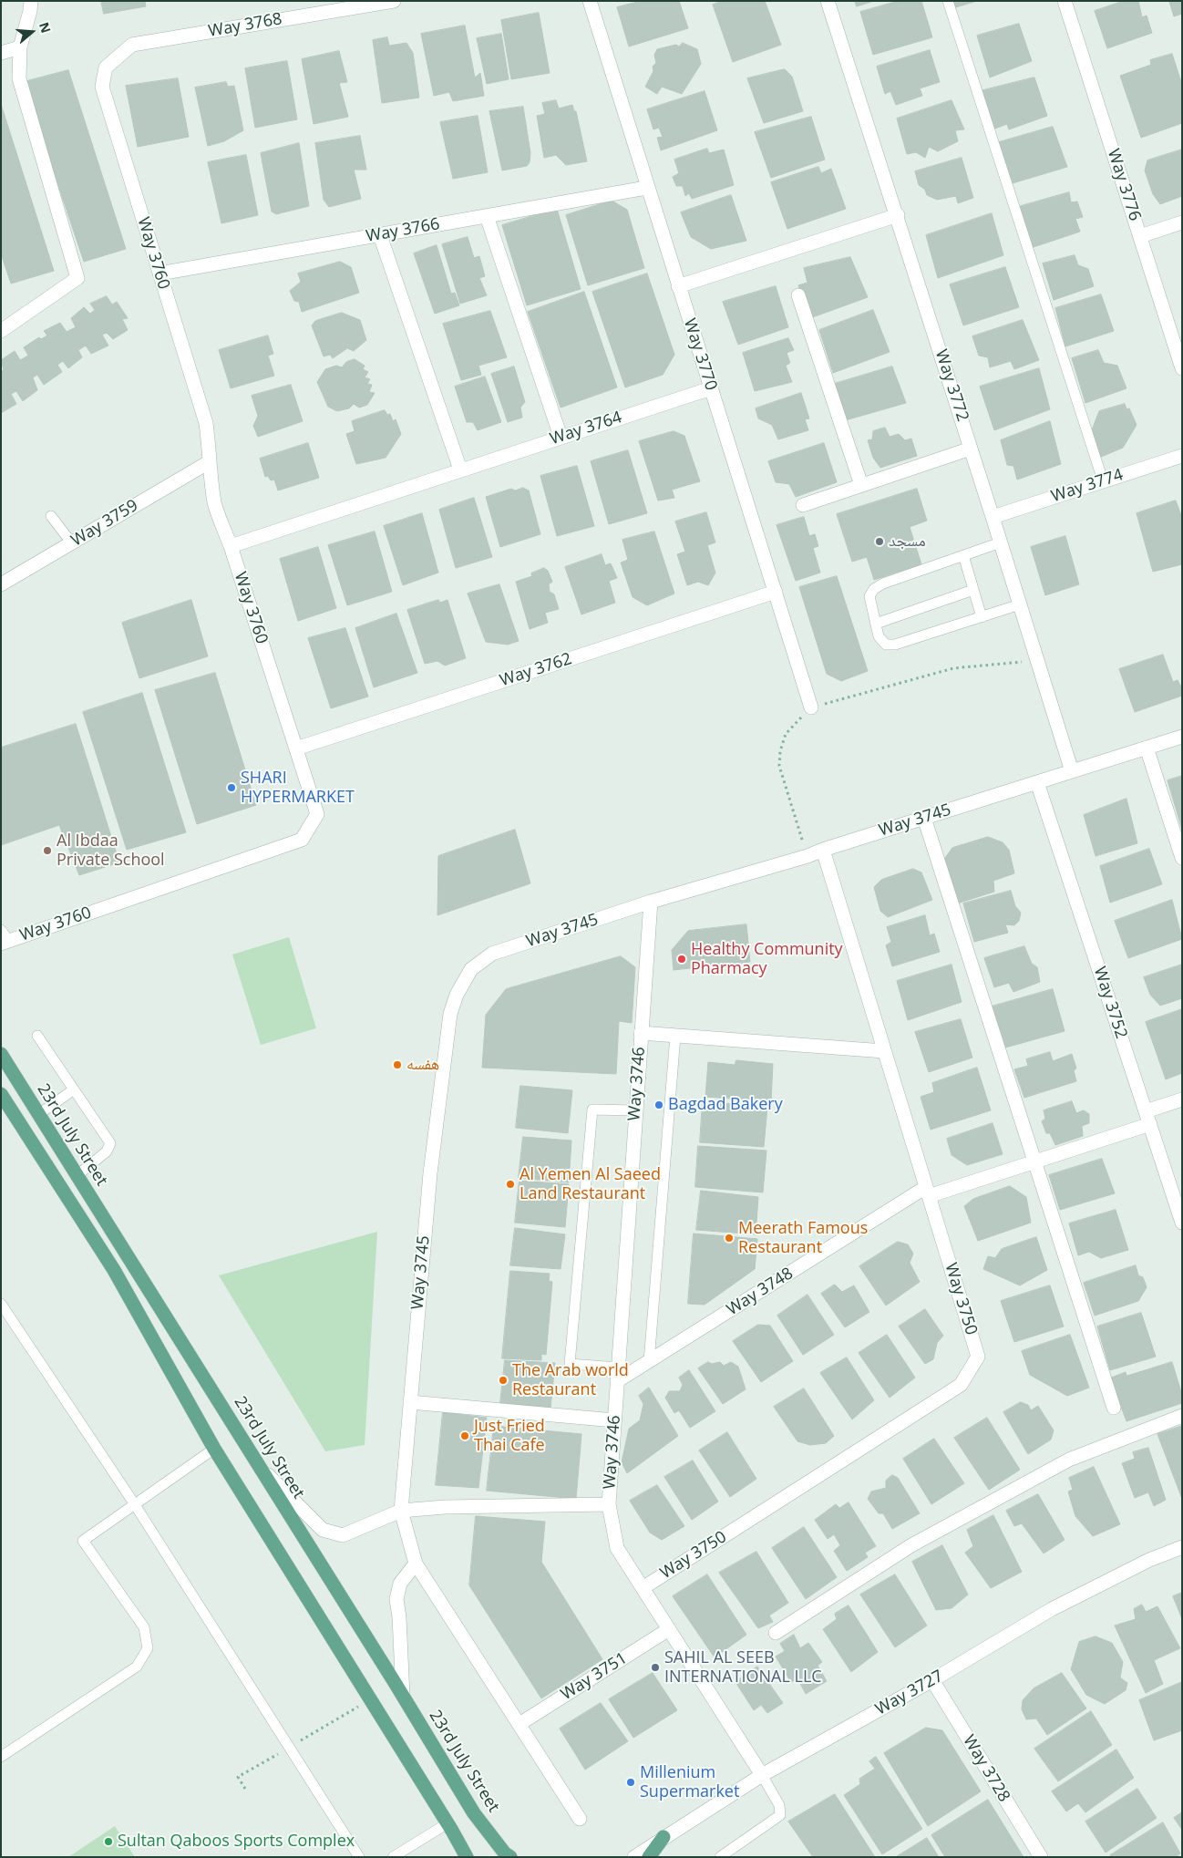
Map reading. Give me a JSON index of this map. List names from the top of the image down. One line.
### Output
{"streets":{"main road":["23rd July Street"],"street":["Way 3768","Way 3776","Way 3766","Way 3760","Way 3770","Way 3772","Way 3764","Way 3774","Way 3759","Way 3762","Way 3745","Way 3752","Way 3746","Way 3748","Way 3750","Way 3751","Way 3727","Way 3728"]},"crossings":[["Way 3768","Way 3760"],["Way 3766","Way 3760"],["Way 3766","Way 3770"],["Way 3760","Way 3764"],["Way 3760","Way 3759"],["Way 3760","Way 3762"],["Way 3770","Way 3764"],["Way 3770","Way 3762"],["Way 3772","Way 3774"],["Way 3772","Way 3745"],["Way 3745","Way 3752"],["Way 3745","Way 3746"],["Way 3745","Way 3750"],["Way 3752","Way 3748"],["Way 3746","Way 3748"],["Way 3746","Way 3750"],["Way 3746","Way 3751"],["Way 3746","Way 3727"],["Way 3748","Way 3750"],["Way 3727","Way 3728"]],"places":["مسجد","SHARI HYPERMARKET","Al Ibdaa Private School","Healthy Community Pharmacy","هفسه","Bagdad Bakery","Al Yemen Al Saeed Land Restaurant","Meerath Famous Restaurant","The Arab world Restaurant","Just Fried Thai Cafe","SAHIL AL SEEB INTERNATIONAL LLC","Millenium Supermarket","Sultan Qaboos Sports Complex"],"north":"right"}
